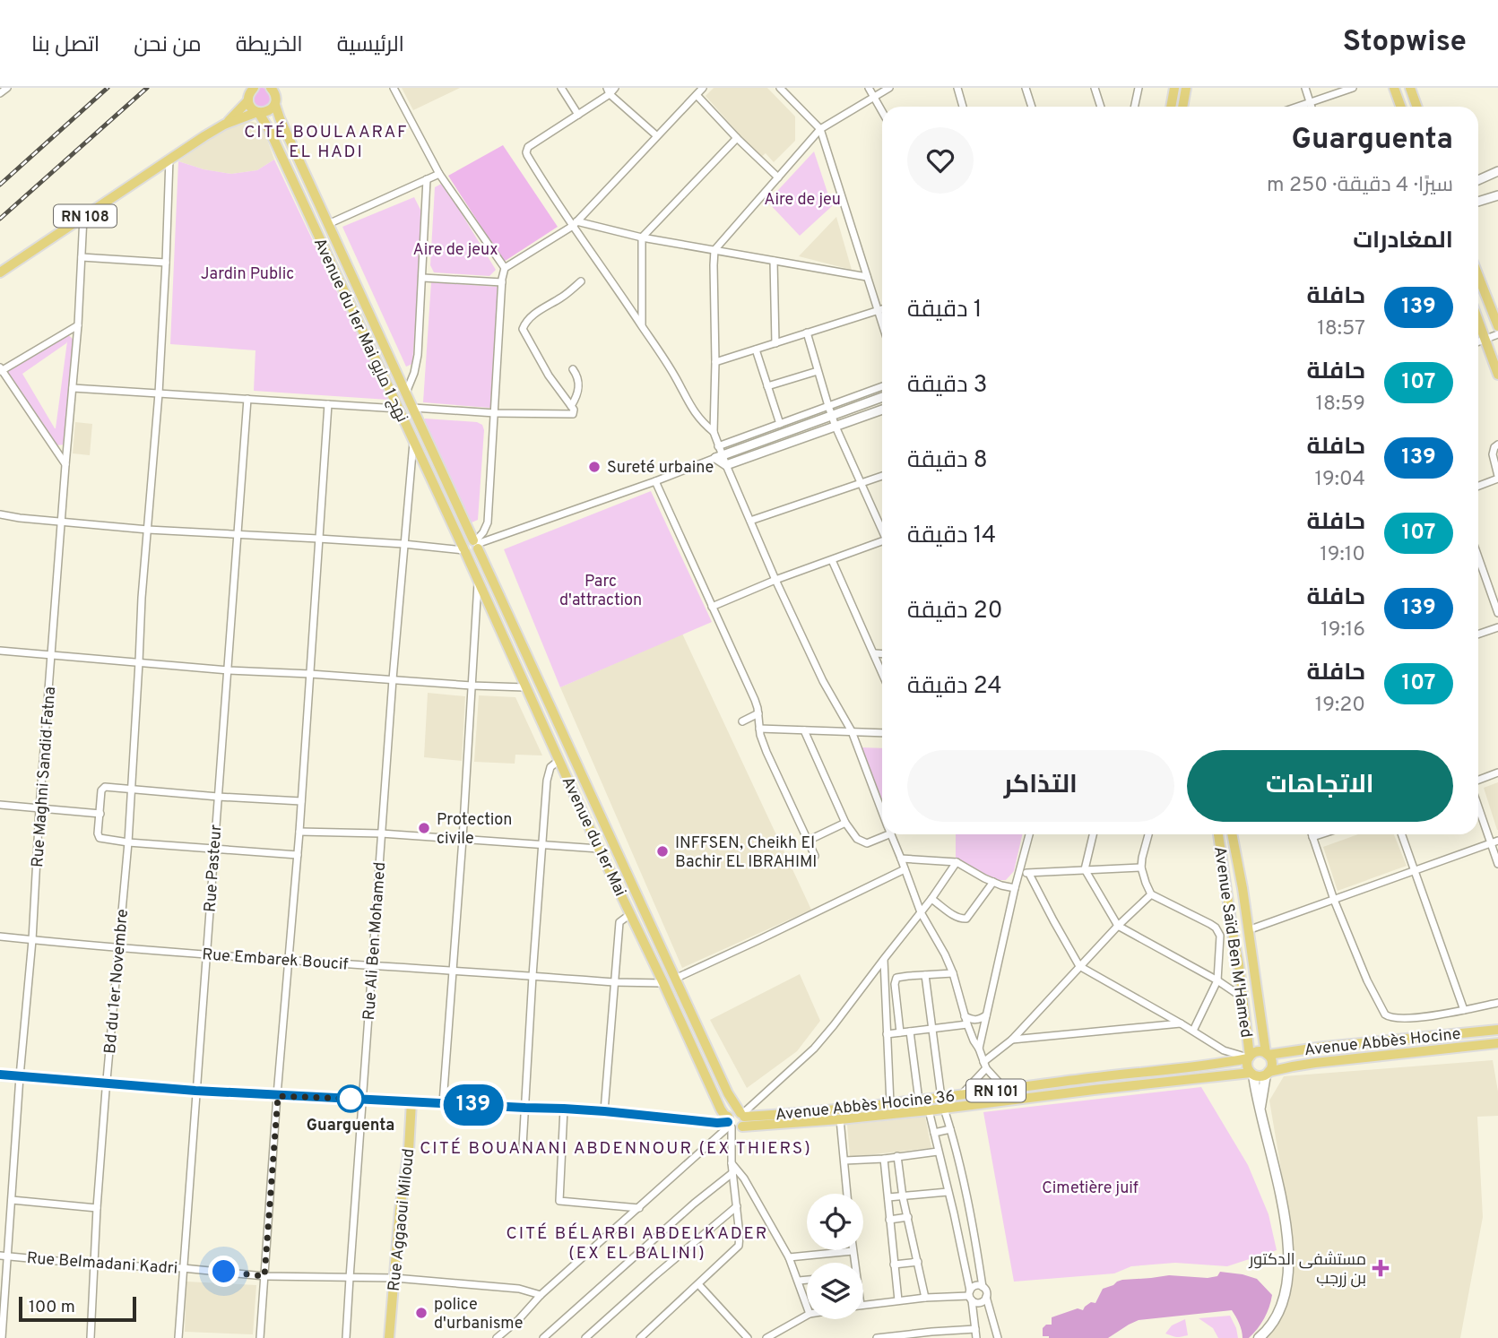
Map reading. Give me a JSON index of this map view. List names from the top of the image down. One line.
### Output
{"streets":{"main road":["RN 108","Avenue du 1er Mai نهج 1 مايو","Avenue du 1er Mai","Avenue Saïd Ben M'Hamed","Avenue Abbès Hocine","RN 101","Avenue Abbès Hocine 36","Rue Aggaoui Miloud"],"street":["Rue Maghni Sandid Fatna","Rue Pasteur","Rue Ali Ben Mohamed","Rue Embarek Boucif","Bd du 1er Novembre","Rue Belmadani Kadri"]},"crossings":[["RN 108","Avenue du 1er Mai نهج 1 مايو"],["RN 108","Rue Maghni Sandid Fatna"],["RN 108","Bd du 1er Novembre"],["Avenue du 1er Mai نهج 1 مايو","Avenue du 1er Mai"],["Rue Maghni Sandid Fatna","Rue Embarek Boucif"],["Rue Maghni Sandid Fatna","RN 101"],["Rue Maghni Sandid Fatna","Rue Belmadani Kadri"],["Avenue du 1er Mai","Rue Embarek Boucif"],["Avenue du 1er Mai","RN 101"],["Avenue du 1er Mai","Avenue Abbès Hocine 36"],["Rue Pasteur","Rue Embarek Boucif"],["Rue Pasteur","RN 101"],["Rue Pasteur","Rue Belmadani Kadri"],["Rue Ali Ben Mohamed","Rue Embarek Boucif"],["Rue Ali Ben Mohamed","RN 101"],["Rue Ali Ben Mohamed","Rue Belmadani Kadri"],["Avenue Saïd Ben M'Hamed","Avenue Abbès Hocine"],["Avenue Saïd Ben M'Hamed","Avenue Abbès Hocine 36"],["Rue Embarek Boucif","Bd du 1er Novembre"],["Bd du 1er Novembre","RN 101"],["Bd du 1er Novembre","Rue Belmadani Kadri"],["Avenue Abbès Hocine","Avenue Abbès Hocine 36"],["RN 101","Avenue Abbès Hocine 36"],["RN 101","Rue Aggaoui Miloud"],["Rue Aggaoui Miloud","Rue Belmadani Kadri"]],"districts":["CITÉ BOULAARAF EL HADI","CITÉ BOUANANI ABDENNOUR (EX THIERS)","CITÉ BÉLARBI ABDELKADER (EX EL BALINI)"],"parks":["Aire de jeu","Aire de jeux","Jardin Public","Parc d'attraction","Cimetière juif"],"places":{"other":["Sureté urbaine","Protection civile","INFFSEN, Cheikh El Bachir EL IBRAHIMI","Guarguenta","police d'urbanisme"],"health":["مستشفى الدكتور بن زرجب"]},"lines":["bus line 139"],"scale_bar":"100 m","page":{"header":"Stopwise","nav":["الرئيسية","الخريطة","من نحن","اتصل بنا"],"on_map":"139","heading":[["Guarguenta","سيرًا · 4 دقيقة · 250 m"],"المغادرات"],"list":[{"mark":"139","name":"حافلة","note":"18:57","value":"1 دقيقة"},{"mark":"107","name":"حافلة","note":"18:59","value":"3 دقيقة"},{"mark":"139","name":"حافلة","note":"19:04","value":"8 دقيقة"},{"mark":"107","name":"حافلة","note":"19:10","value":"14 دقيقة"},{"mark":"139","name":"حافلة","note":"19:16","value":"20 دقيقة"},{"mark":"107","name":"حافلة","note":"19:20","value":"24 دقيقة"}],"buttons":["الاتجاهات","التذاكر"],"scale":"100 m"}}
